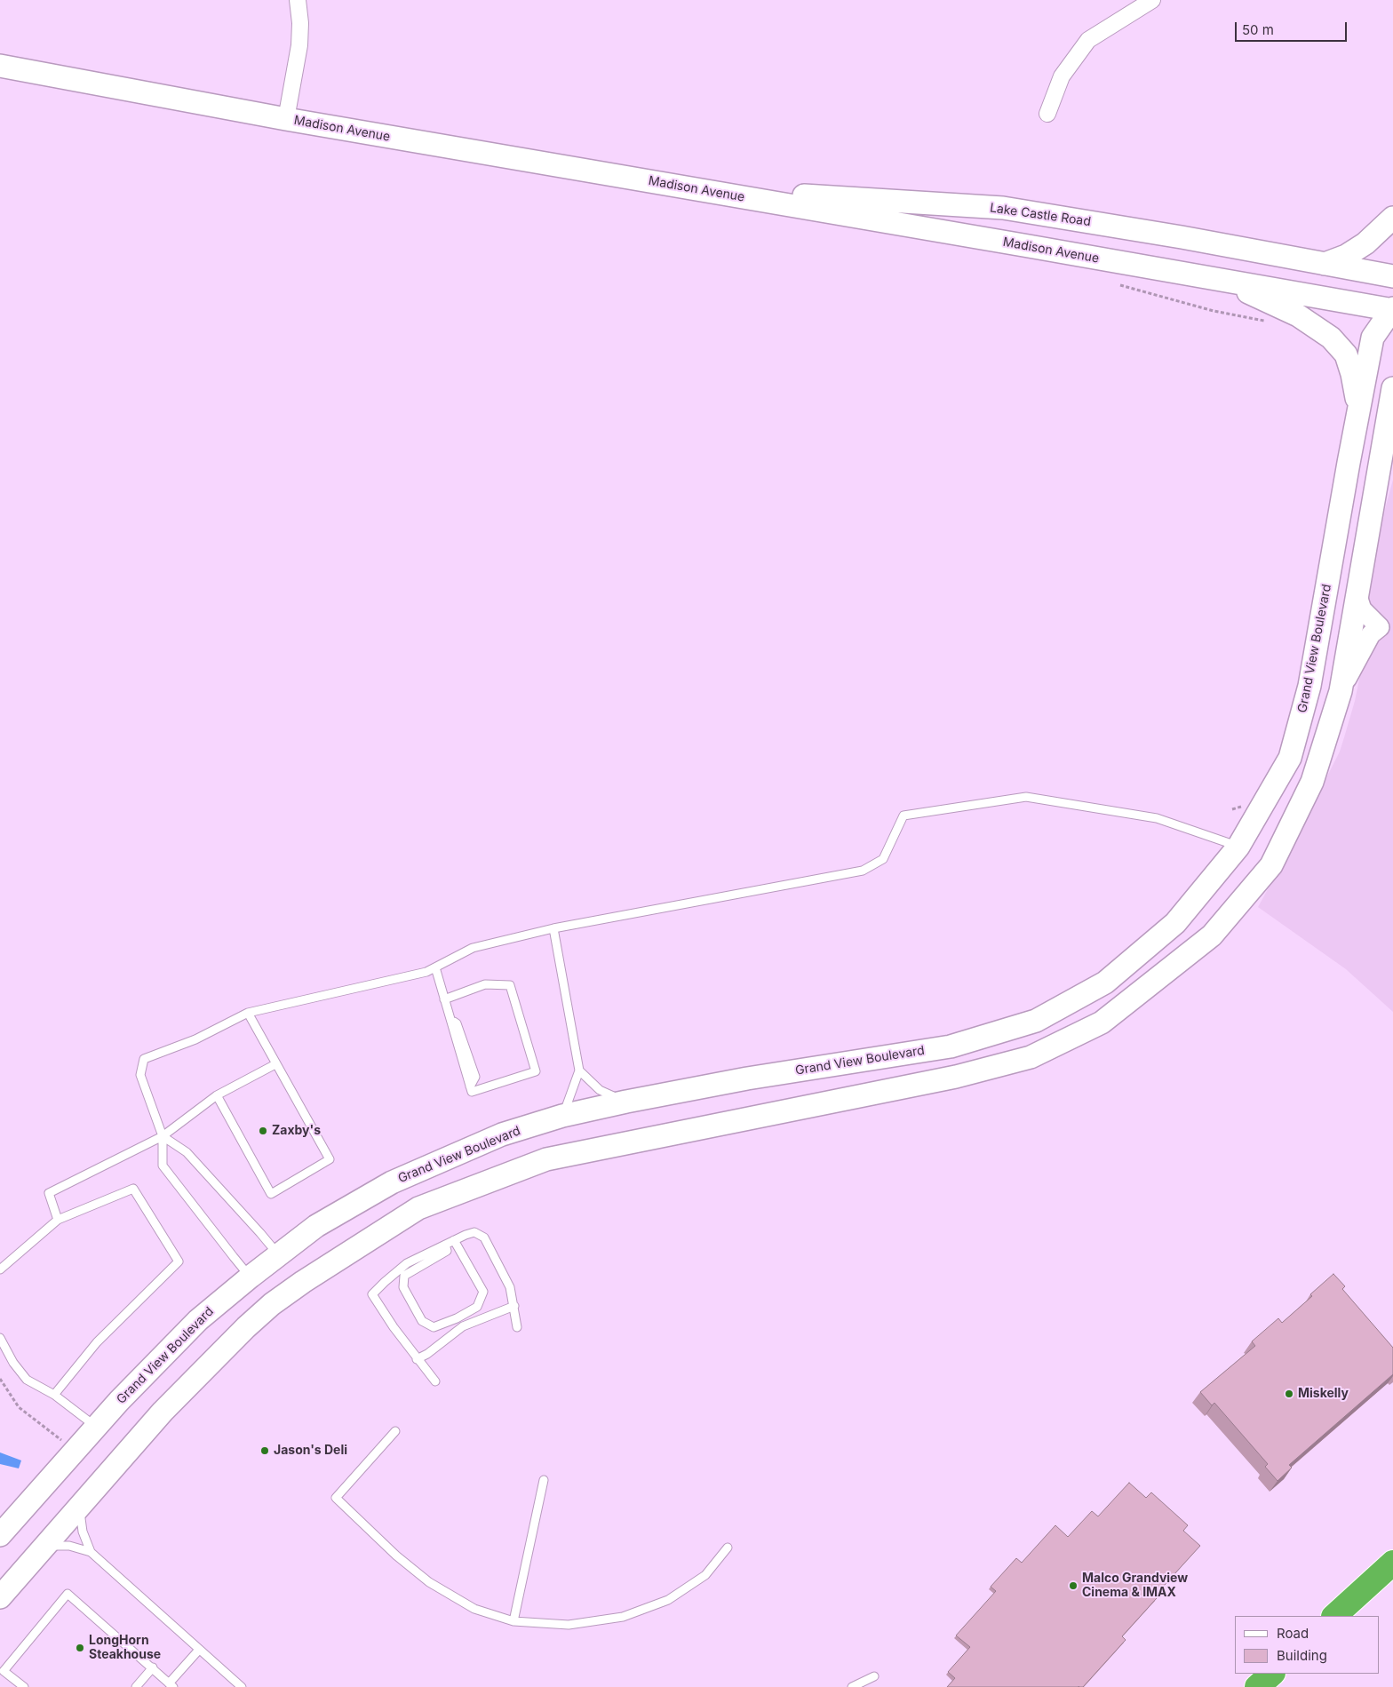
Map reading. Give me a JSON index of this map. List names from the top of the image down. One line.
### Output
{"streets":{"main road":["Madison Avenue","Lake Castle Road","Grand View Boulevard"]},"crossings":[["Madison Avenue","Lake Castle Road"],["Madison Avenue","Grand View Boulevard"]],"places":["Zaxby's","Miskelly","Jason's Deli","Malco Grandview Cinema & IMAX","LongHorn Steakhouse"],"legend":["Road","Building"],"scale_bar":"50 m"}
